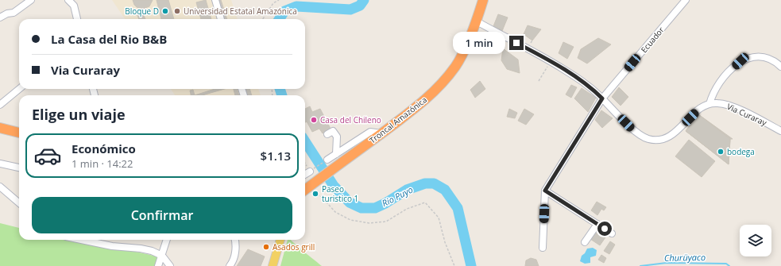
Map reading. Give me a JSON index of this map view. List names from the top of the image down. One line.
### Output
{"streets":{"highway":["Troncal Amazónica"],"street":["Ecuador","Via Curaray"]},"water":["Rio Puyo","Churüyaco"],"places":["Bloque D","Universidad Estatal Amazónica","Casa del Chileno","bodega","Paseo turistico 1","Asados grill"],"page":{"banner":["La Casa del Rio B&B","Via Curaray"],"bubble":"1 min","heading":"Elige un viaje","list":[{"name":"Económico","note":"1 min · 14:22","value":"$1.13"}],"buttons":"Confirmar"}}
